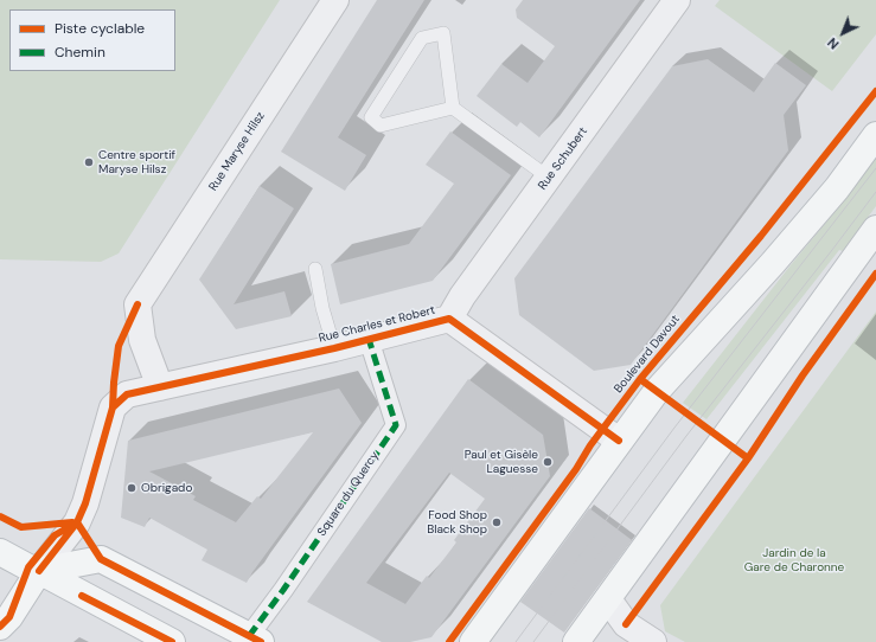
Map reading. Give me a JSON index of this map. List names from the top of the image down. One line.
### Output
{"streets":{"street":["Rue Maryse Hilsz","Rue Schubert","Rue Charles et Robert","Square du Quercy"],"cycle path":["Boulevard Davout"]},"crossings":[["Rue Maryse Hilsz","Rue Charles et Robert"],["Rue Schubert","Rue Charles et Robert"],["Rue Charles et Robert","Square du Quercy"]],"parks":["Jardin de la Gare de Charonne"],"places":["Centre sportif Maryse Hilsz","Paul et Gisèle Laguesse","Obrigado","Food Shop Black Shop"],"legend":["Piste cyclable","Chemin"],"north":"bottom left"}
